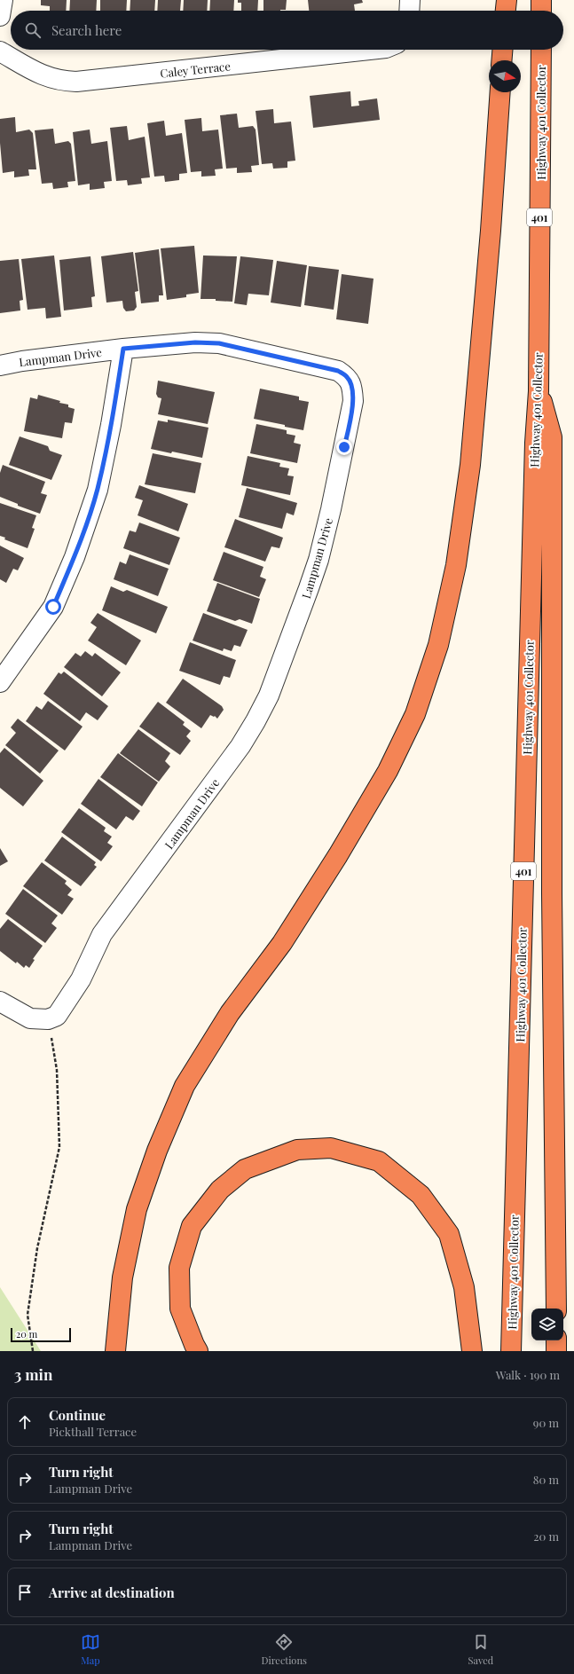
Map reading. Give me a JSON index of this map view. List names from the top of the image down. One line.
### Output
{"streets":{"highway":["Highway 401 Collector","401"],"street":["Caley Terrace","Lampman Drive"]},"scale_bar":"20 m","north":"right","page":{"search":"Search here","scale":"20 m","heading":["3 min","Walk · 190 m"],"list":[["Continue","Pickthall Terrace","90 m"],["Turn right","Lampman Drive","80 m"],["Turn right","Lampman Drive","20 m"],"Arrive at destination"],"nav":["Map","Directions","Saved"]}}
